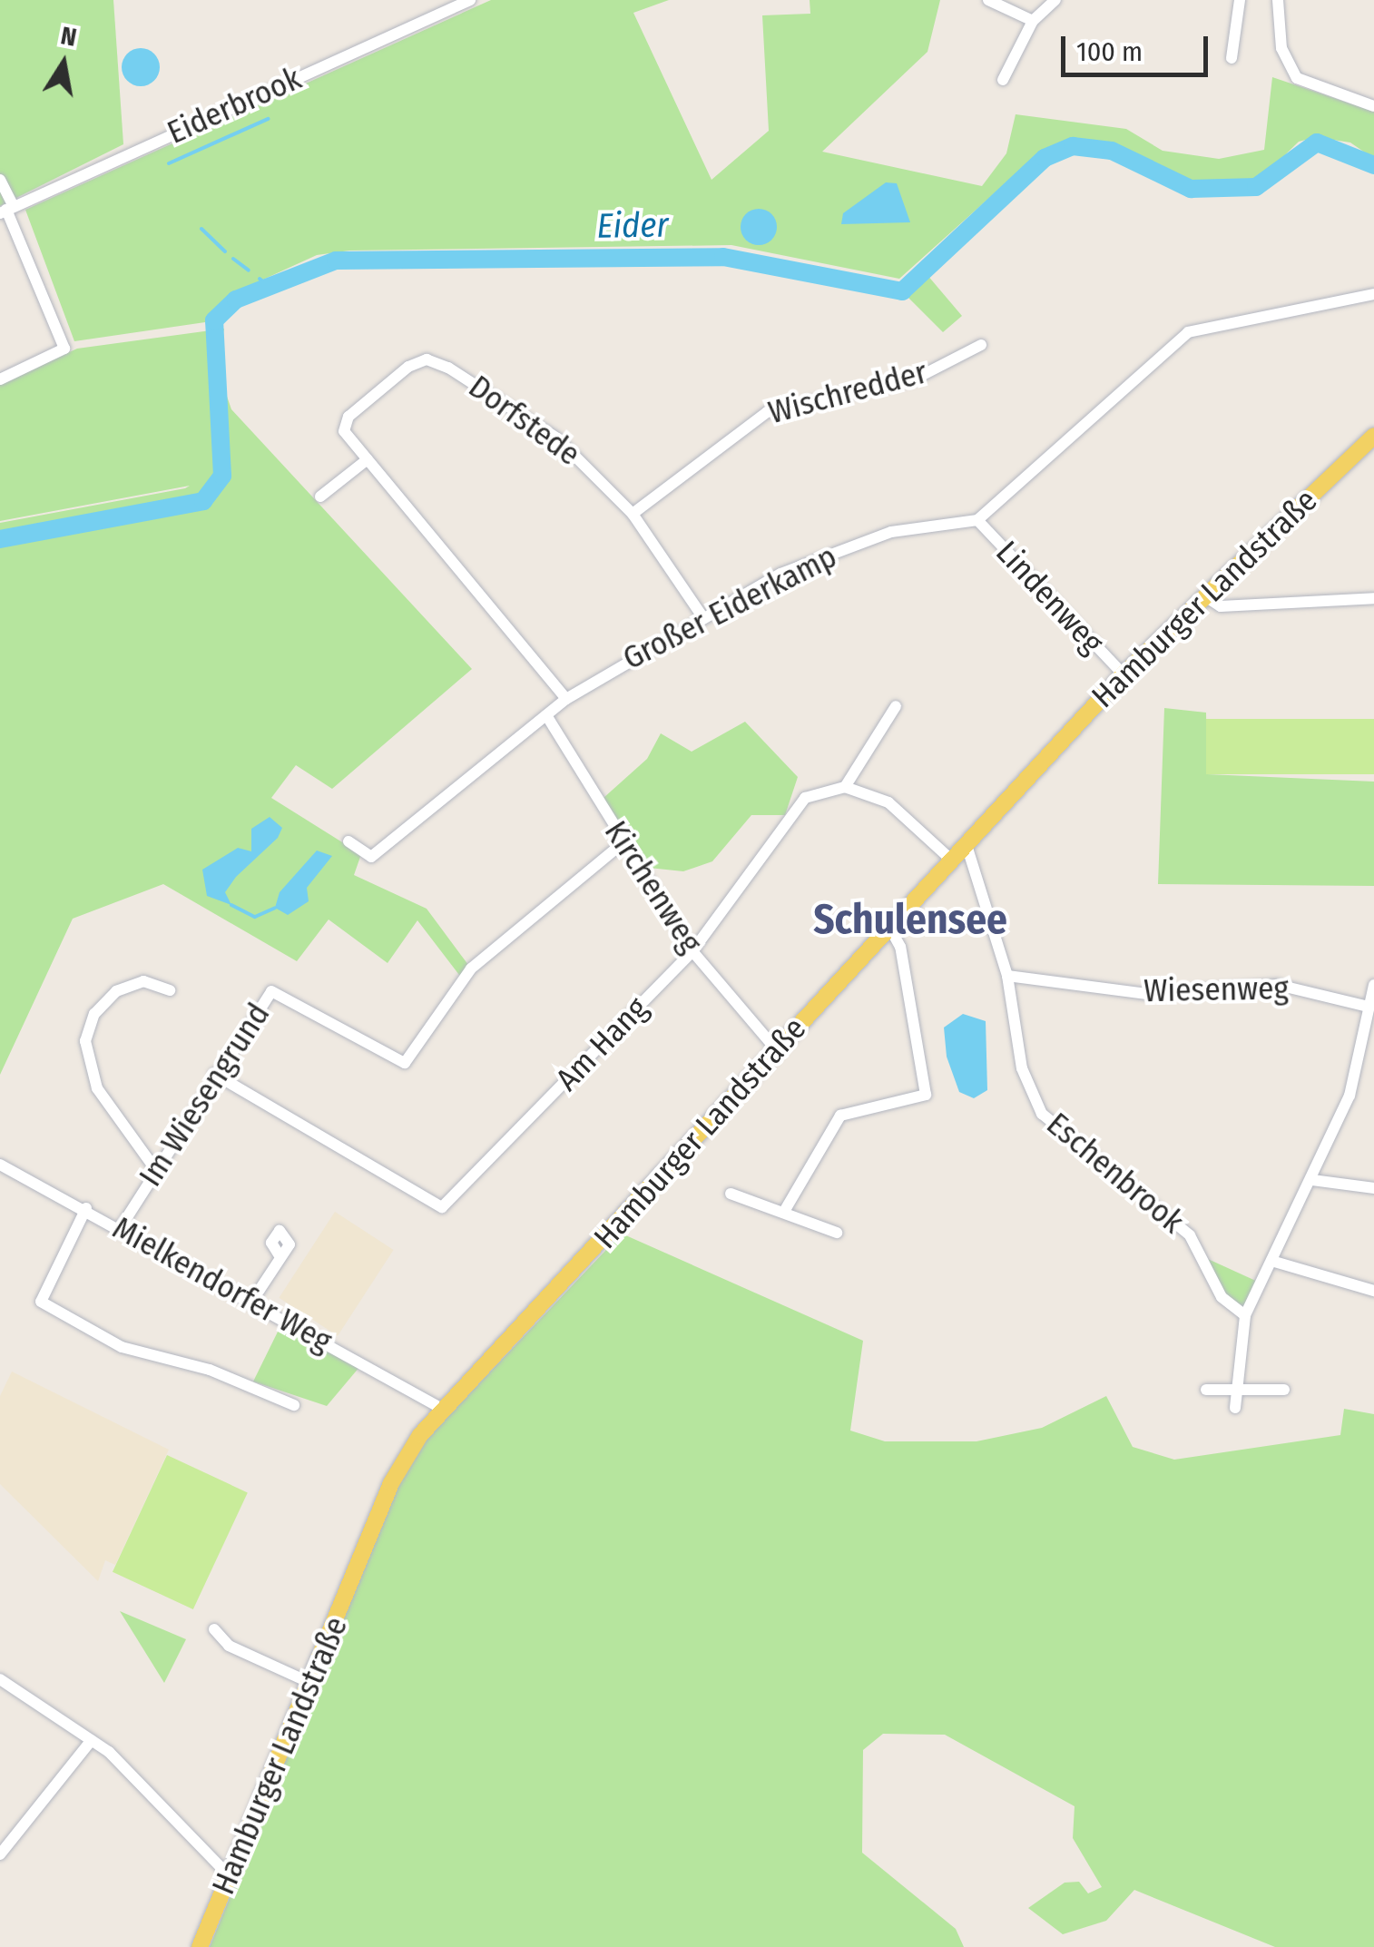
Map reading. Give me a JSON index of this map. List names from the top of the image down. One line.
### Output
{"streets":{"main road":["Hamburger Landstraße"],"street":["Eiderbrook","Wischredder","Dorfstede","Lindenweg","Großer Eiderkamp","Kirchenweg","Wiesenweg","Am Hang","Im Wiesengrund","Eschenbrook","Mielkendorfer Weg"]},"crossings":[["Wischredder","Dorfstede"],["Dorfstede","Großer Eiderkamp"],["Lindenweg","Hamburger Landstraße"],["Lindenweg","Großer Eiderkamp"],["Hamburger Landstraße","Kirchenweg"],["Hamburger Landstraße","Eschenbrook"],["Hamburger Landstraße","Mielkendorfer Weg"],["Großer Eiderkamp","Kirchenweg"],["Kirchenweg","Am Hang"],["Kirchenweg","Im Wiesengrund"],["Wiesenweg","Eschenbrook"],["Am Hang","Im Wiesengrund"],["Im Wiesengrund","Mielkendorfer Weg"]],"districts":["Schulensee"],"water":["Eider"],"scale_bar":"100 m","north":"top"}
